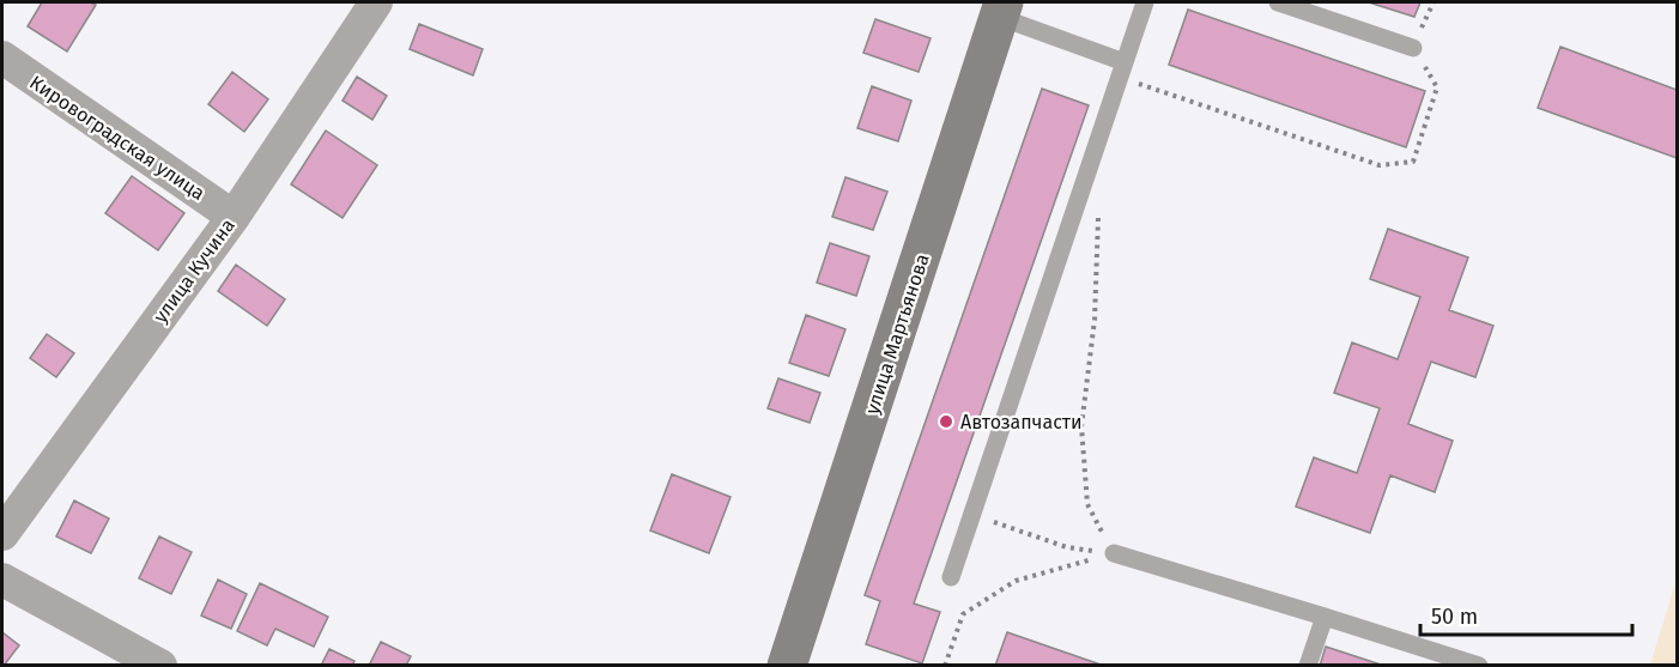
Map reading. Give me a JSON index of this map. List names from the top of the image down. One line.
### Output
{"streets":{"main road":["улица Мартьянова"],"street":["Кировоградская улица","улица Кучина"]},"crossings":[["Кировоградская улица","улица Кучина"]],"places":["Автозапчасти"],"scale_bar":"50 m"}
